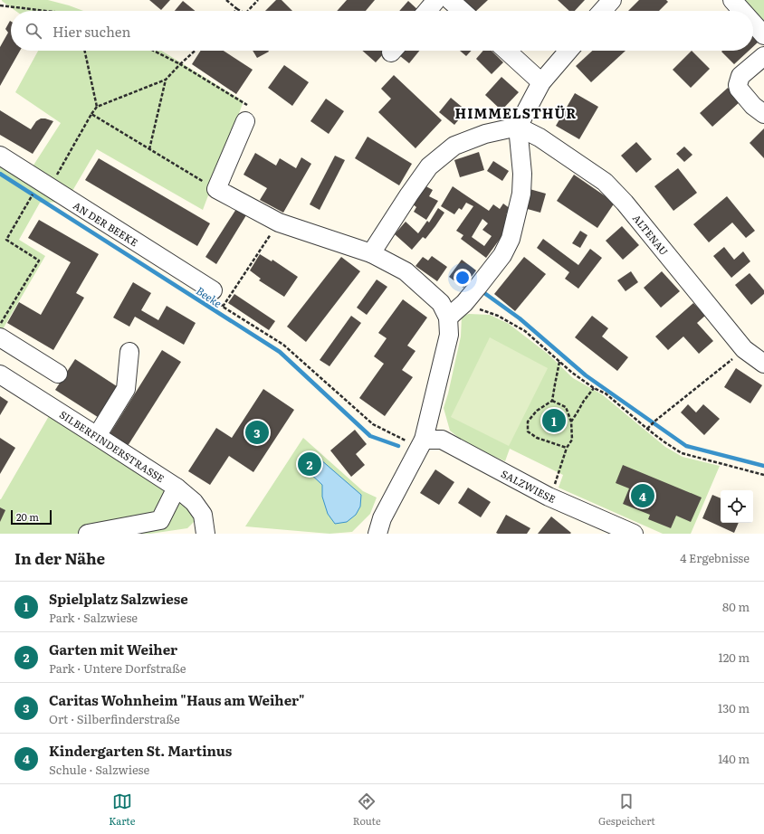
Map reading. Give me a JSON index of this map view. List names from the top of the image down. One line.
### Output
{"streets":{"street":["AN DER BEEKE","ALTENAU","SILBERFINDERSTRASSE","SALZWIESE"]},"districts":["HIMMELSTHÜR"],"water":["Beeke"],"scale_bar":"20 m","page":{"search":"Hier suchen","pins":["1","3","2","4"],"scale":"20 m","heading":["In der Nähe","4 Ergebnisse"],"list":[{"mark":"1","name":"Spielplatz Salzwiese","note":"Park · Salzwiese","value":"80 m"},{"mark":"2","name":"Garten mit Weiher","note":"Park · Untere Dorfstraße","value":"120 m"},{"mark":"3","name":"Caritas Wohnheim \"Haus am Weiher\"","note":"Ort · Silberfinderstraße","value":"130 m"},{"mark":"4","name":"Kindergarten St. Martinus","note":"Schule · Salzwiese","value":"140 m"}],"nav":["Karte","Route","Gespeichert"]}}
